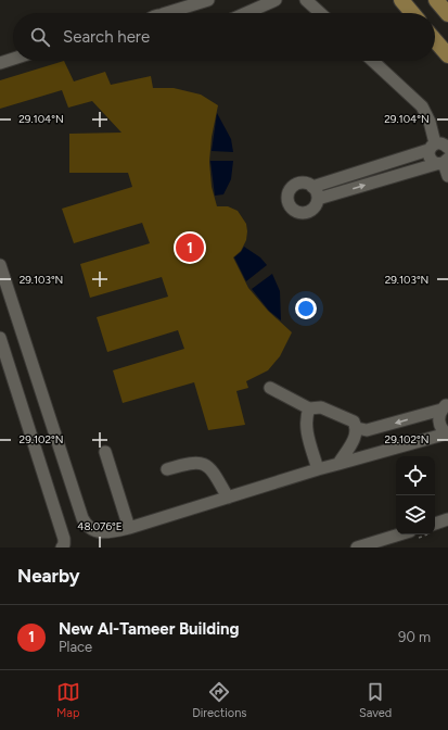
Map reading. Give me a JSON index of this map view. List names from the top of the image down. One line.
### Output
{"page":{"search":"Search here","pins":"1","heading":"Nearby","list":[{"mark":"1","name":"New Al-Tameer Building","note":"Place","value":"90 m"}],"nav":["Map","Directions","Saved"]},"coordinates":["29.104°N","29.103°N","29.102°N","48.076°E"]}
